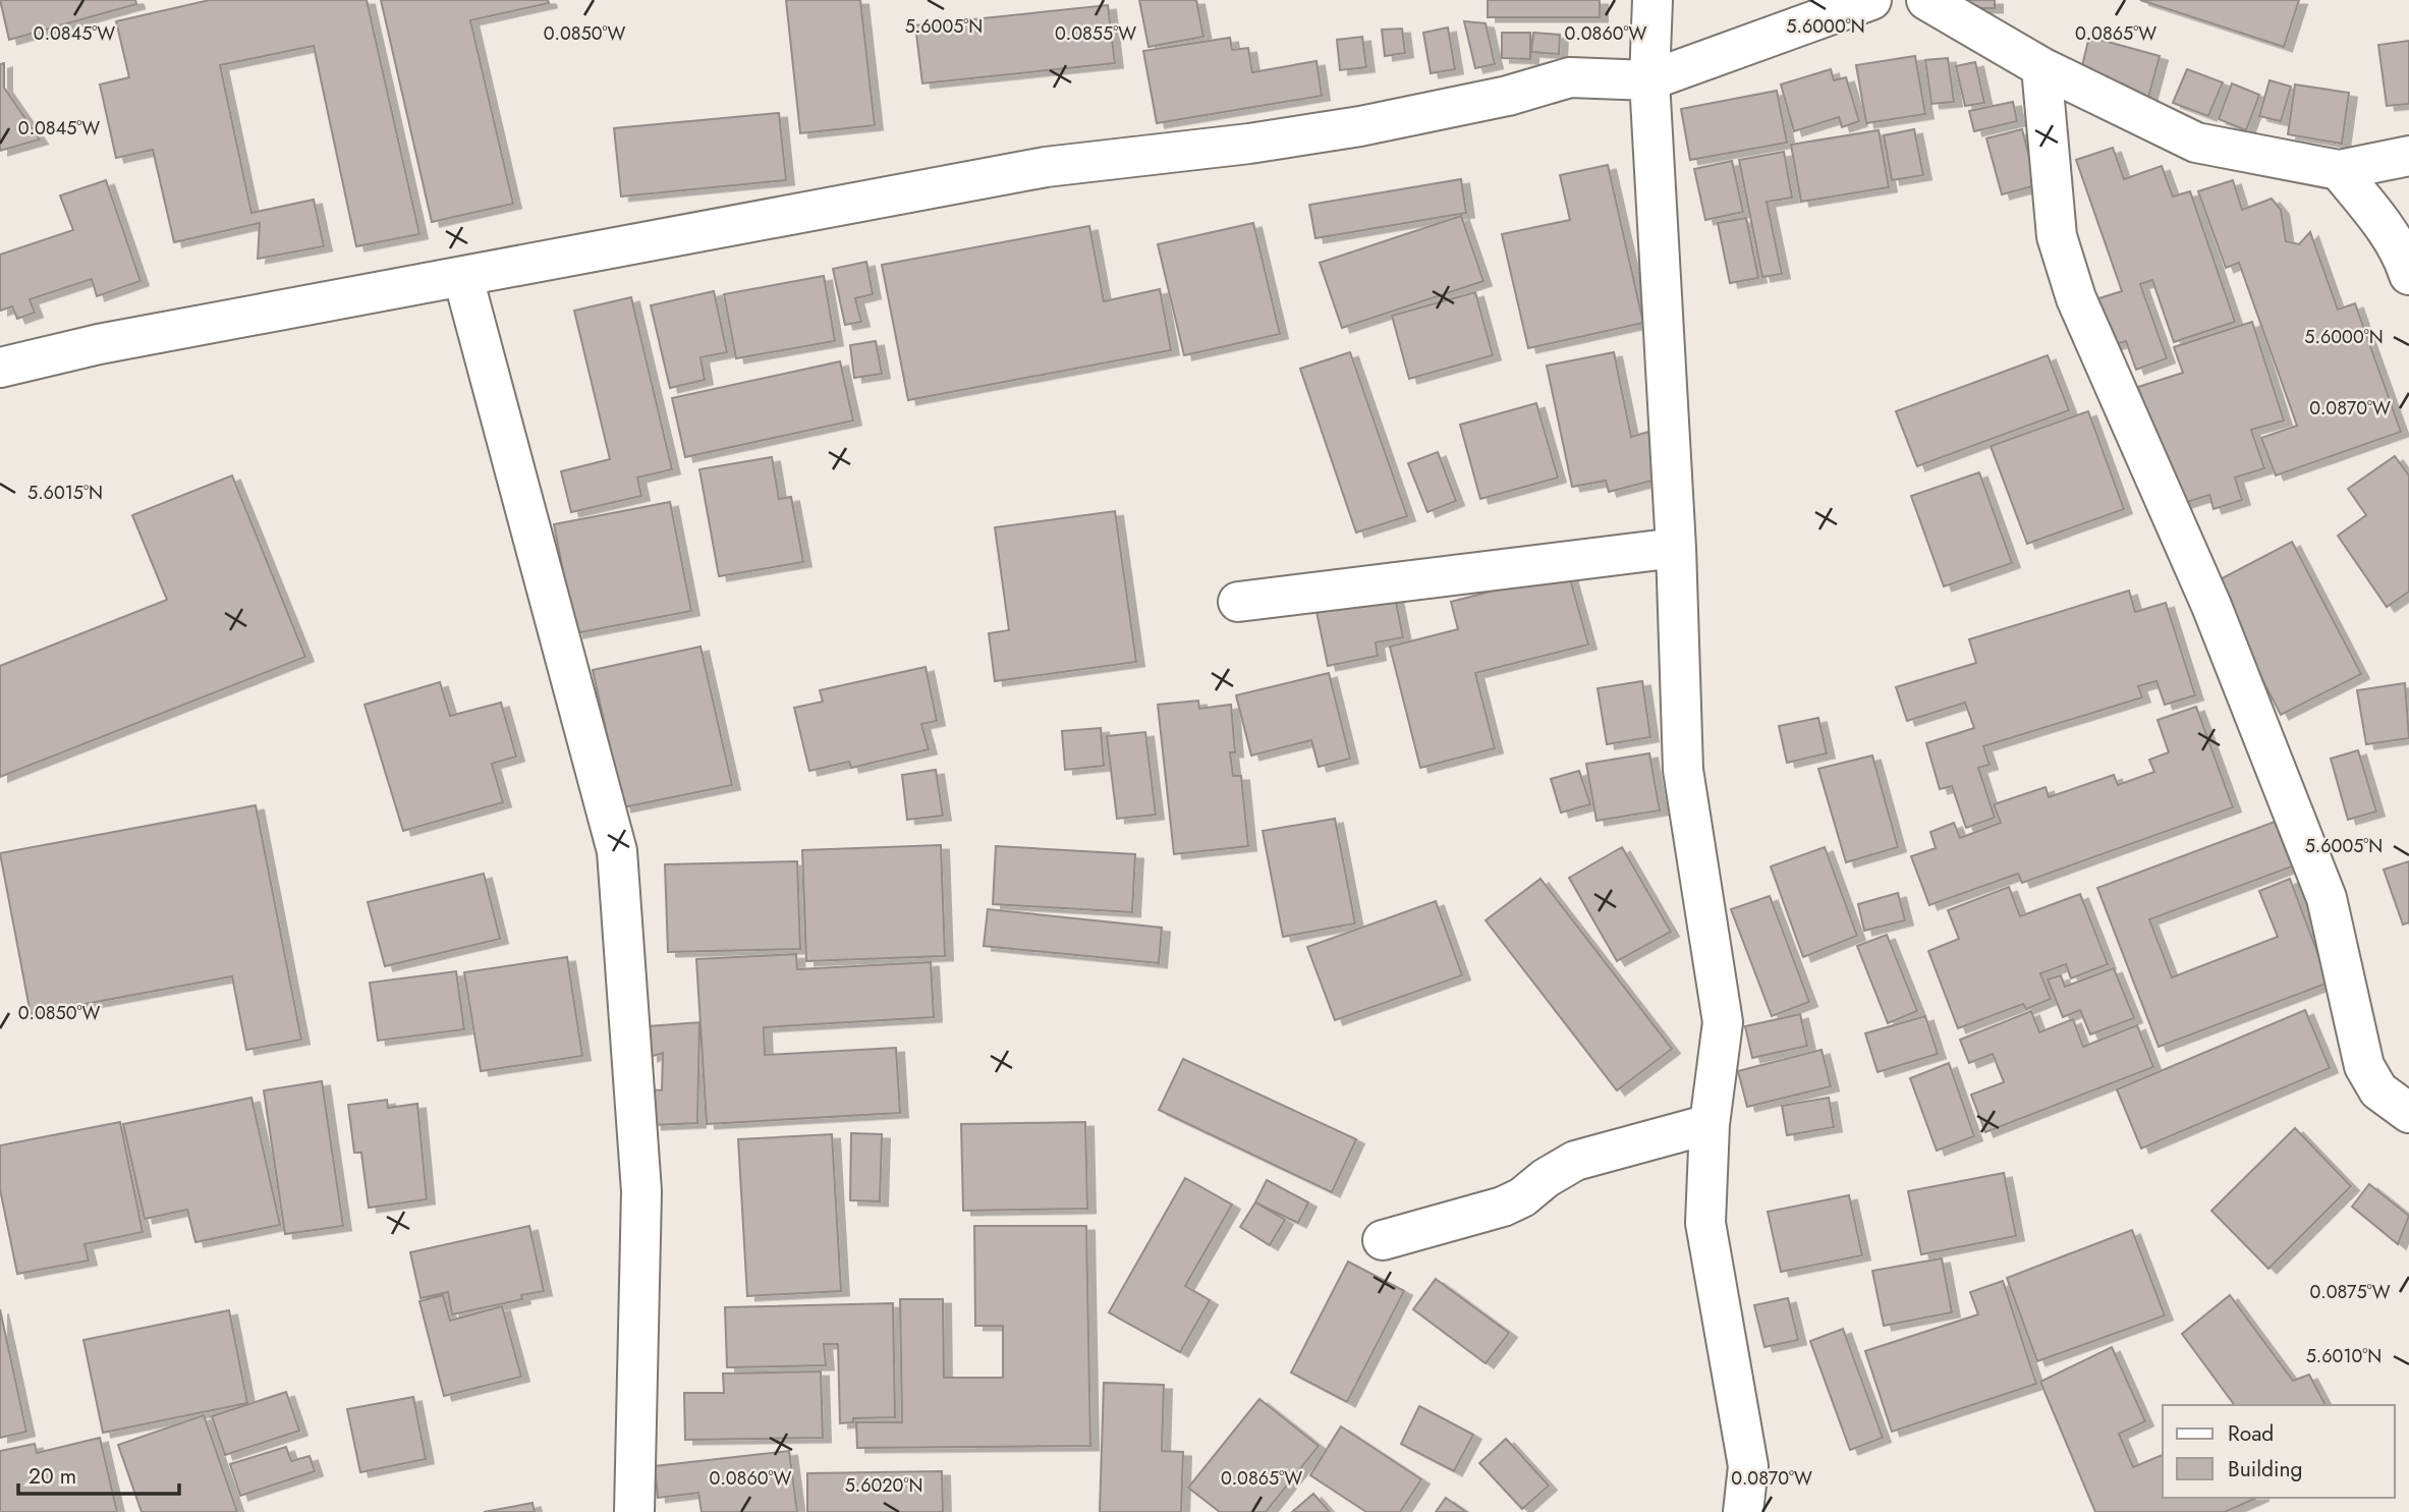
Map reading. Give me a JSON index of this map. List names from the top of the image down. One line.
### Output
{"legend":["Road","Building"],"scale_bar":"20 m","coordinates":["5.6005°N","5.6000°N","0.0845°W","0.0850°W","0.0855°W","0.0860°W","0.0865°W","0.0870°W","5.6015°N","0.0875°W","5.6010°N","5.6020°N"]}
